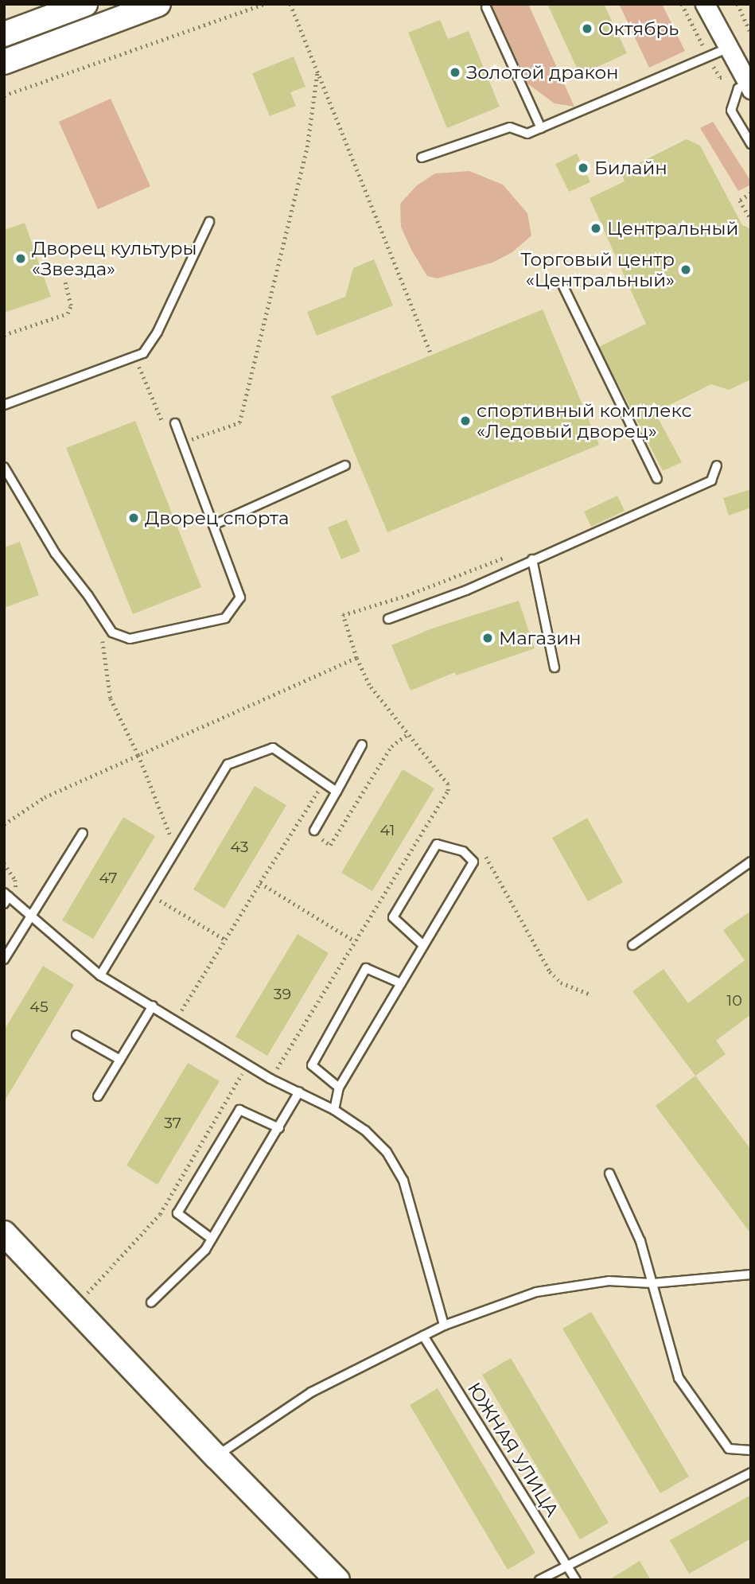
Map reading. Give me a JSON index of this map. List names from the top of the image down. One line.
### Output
{"streets":{"lane":["ЮЖНАЯ УЛИЦА"]},"places":["Октябрь","Золотой дракон","Билайн","Центральный","Дворец культуры «Звезда»","Торговый центр «Центральный»","спортивный комплекс «Ледовый дворец»","Дворец спорта","Магазин"],"house_numbers":["41","43","47","39","10","45","37"]}
